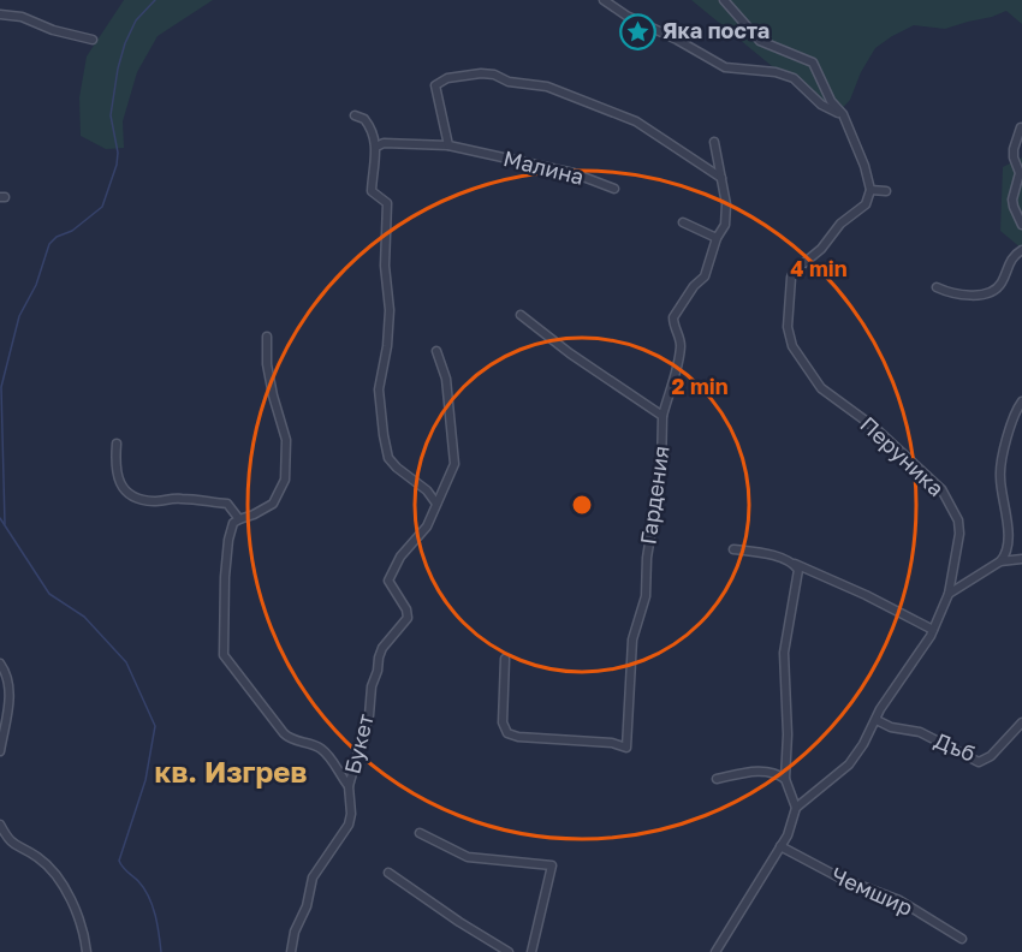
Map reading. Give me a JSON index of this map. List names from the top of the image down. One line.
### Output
{"streets":{"street":["Малина","Перуника","Гардения","Букет","Дъб","Чемшир"]},"crossings":[["Перуника","Дъб"]],"districts":["кв. Изгрев"],"places":{"place":["Яка поста"]},"rings":["4 min","2 min"]}
